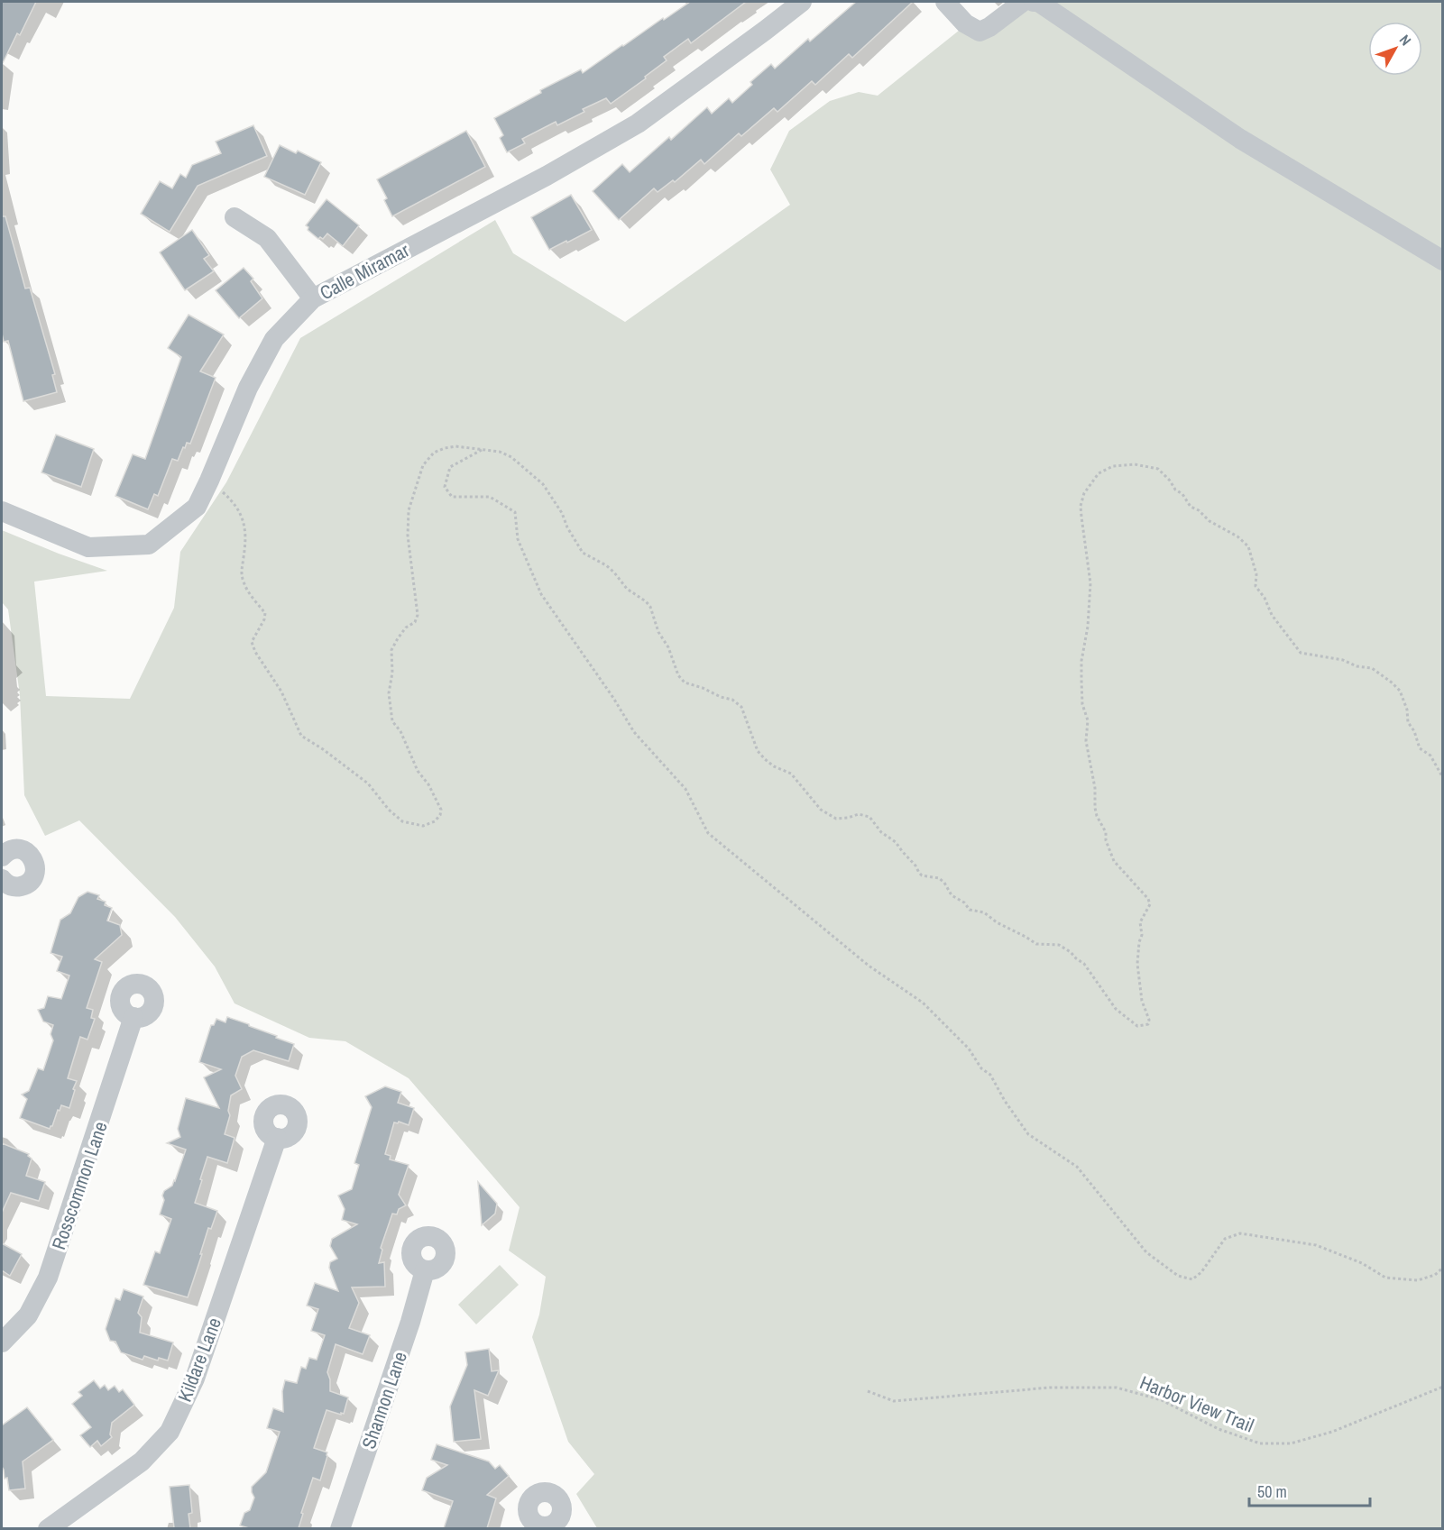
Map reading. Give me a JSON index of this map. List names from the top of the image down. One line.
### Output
{"streets":{"street":["Calle Miramar","Rosscommon Lane","Kildare Lane","Shannon Lane"],"path":["Harbor View Trail"]},"scale_bar":"50 m","north":"top right"}
